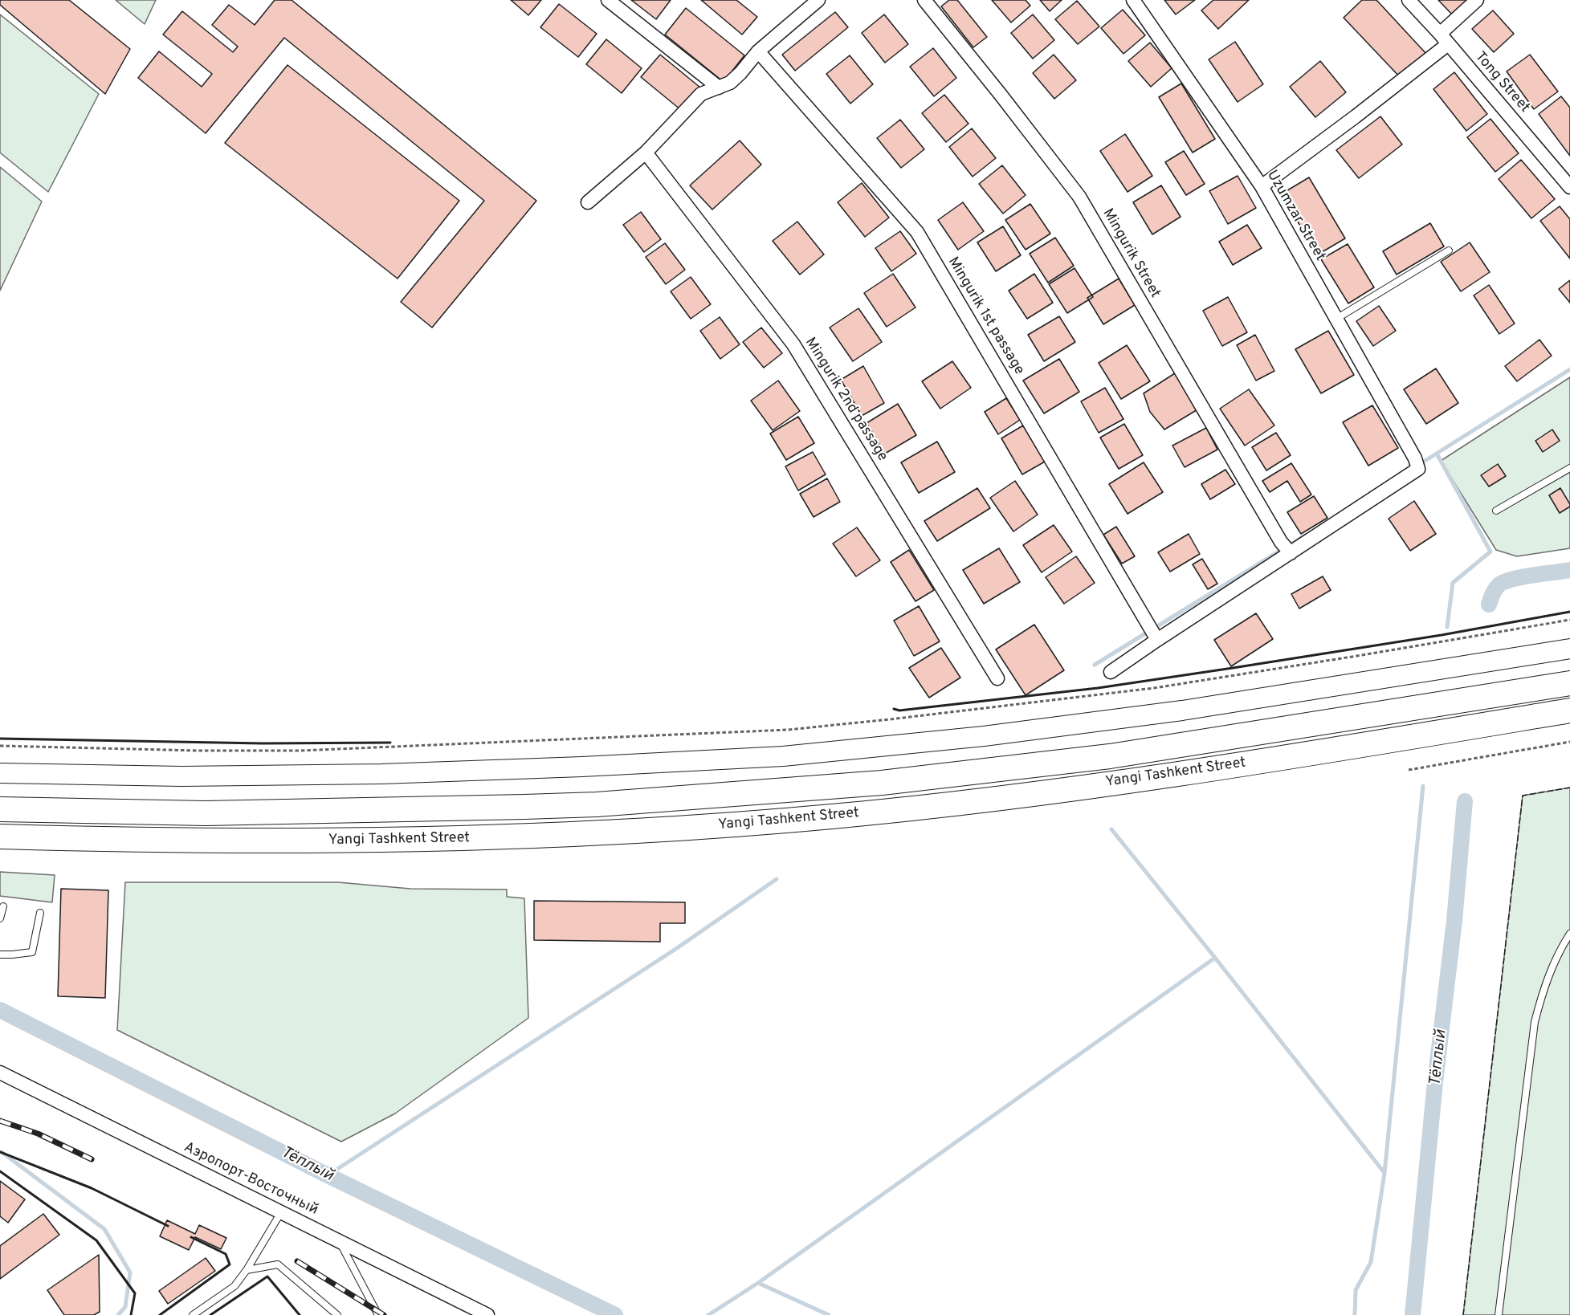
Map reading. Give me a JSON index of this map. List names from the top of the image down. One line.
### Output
{"streets":{"highway":["Yangi Tashkent Street"],"street":["Tong Street","Uzumzar Street","Mingurik Street","Mingurik 1st passage","Mingurik 2nd passage","Аэропорт-Восточный"]},"crossings":[["Uzumzar Street","Mingurik Street"]],"water":["Тёплый"]}
